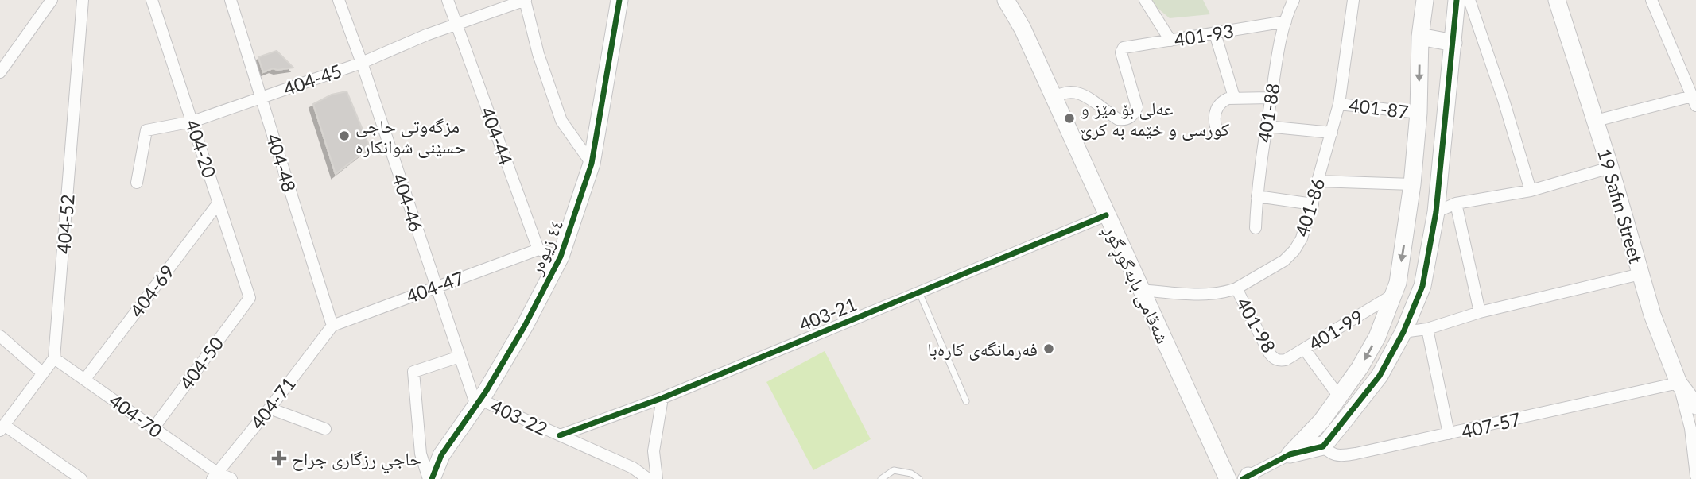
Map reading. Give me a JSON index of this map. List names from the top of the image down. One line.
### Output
{"streets":{"street":["401-93","404-45","401-87","401-88","404-44","404-20","404-48","404-46","19 Safin Street","401-86","404-52","٤٤ زیوەر","شەقامی بابەگوڕگوڕ","404-47","404-69","403-21","401-98","401-99","404-50","404-71","404-70","403-22","407-57"]},"crossings":[["401-93","401-88"],["401-93","شەقامی بابەگوڕگوڕ"],["404-45","404-44"],["404-45","404-20"],["404-45","404-48"],["404-45","404-46"],["401-87","401-86"],["404-44","404-47"],["404-20","404-69"],["404-20","404-50"],["404-48","404-47"],["404-48","404-71"],["404-46","٤٤ زیوەر"],["404-46","404-47"],["404-46","403-22"],["19 Safin Street","407-57"],["401-86","شەقامی بابەگوڕگوڕ"],["401-86","401-98"],["404-52","404-70"],["٤٤ زیوەر","403-22"],["شەقامی بابەگوڕگوڕ","403-21"],["404-47","404-71"],["404-69","404-70"],["403-21","403-22"],["401-98","401-99"],["404-50","404-70"],["404-71","404-70"]],"places":{"other":["عەلی بۆ مێز و کورسی و خێمە بە کرێ","مزگەوتی حاجی حسێنی شوانکارە","فەرمانگەی کارەبا"],"health":["حاجي رزگارى جراح"]}}
